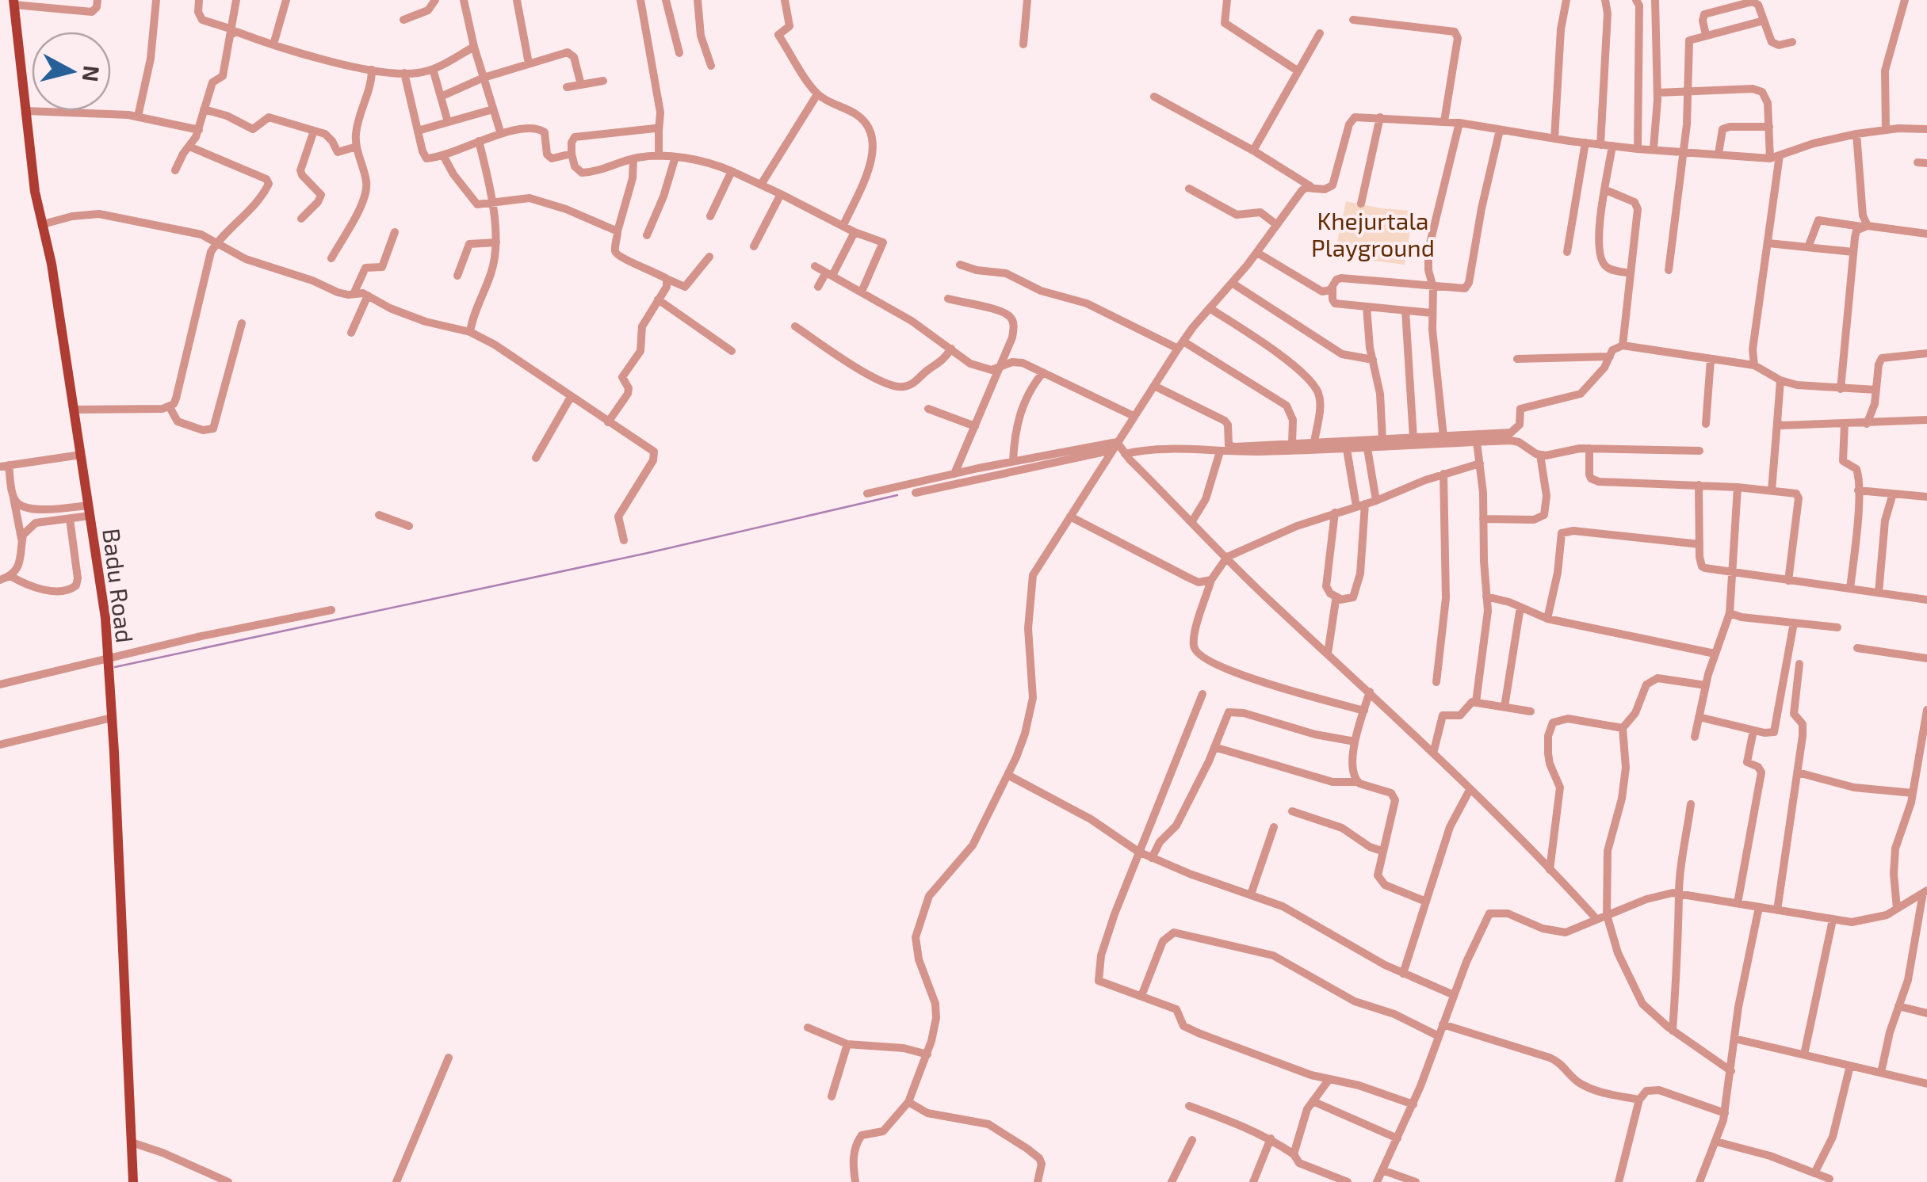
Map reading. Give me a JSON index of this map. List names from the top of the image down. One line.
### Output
{"streets":{"main road":["Badu Road"]},"parks":["Khejurtala Playground"],"north":"right"}
